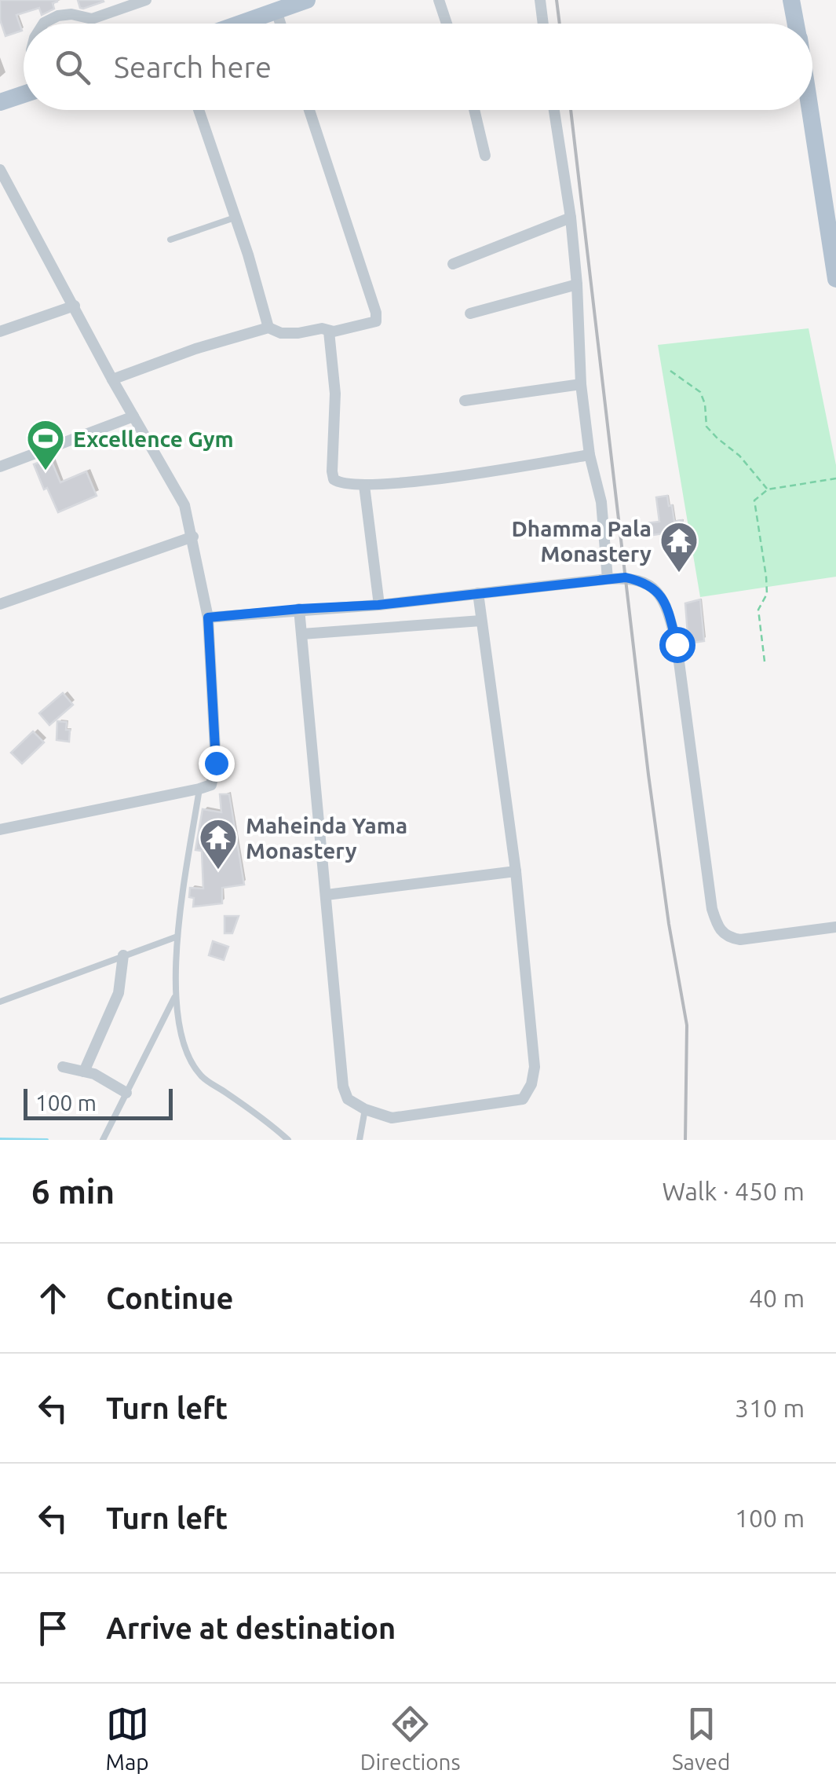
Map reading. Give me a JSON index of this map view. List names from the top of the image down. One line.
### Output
{"places":{"sports":["Excellence Gym"],"temple":["Dhamma Pala Monastery","Maheinda Yama Monastery"]},"scale_bar":"100 m","page":{"search":"Search here","scale":"100 m","heading":["6 min","Walk · 450 m"],"list":[["Continue","40 m"],["Turn left","310 m"],["Turn left","100 m"],"Arrive at destination"],"nav":["Map","Directions","Saved"]}}
